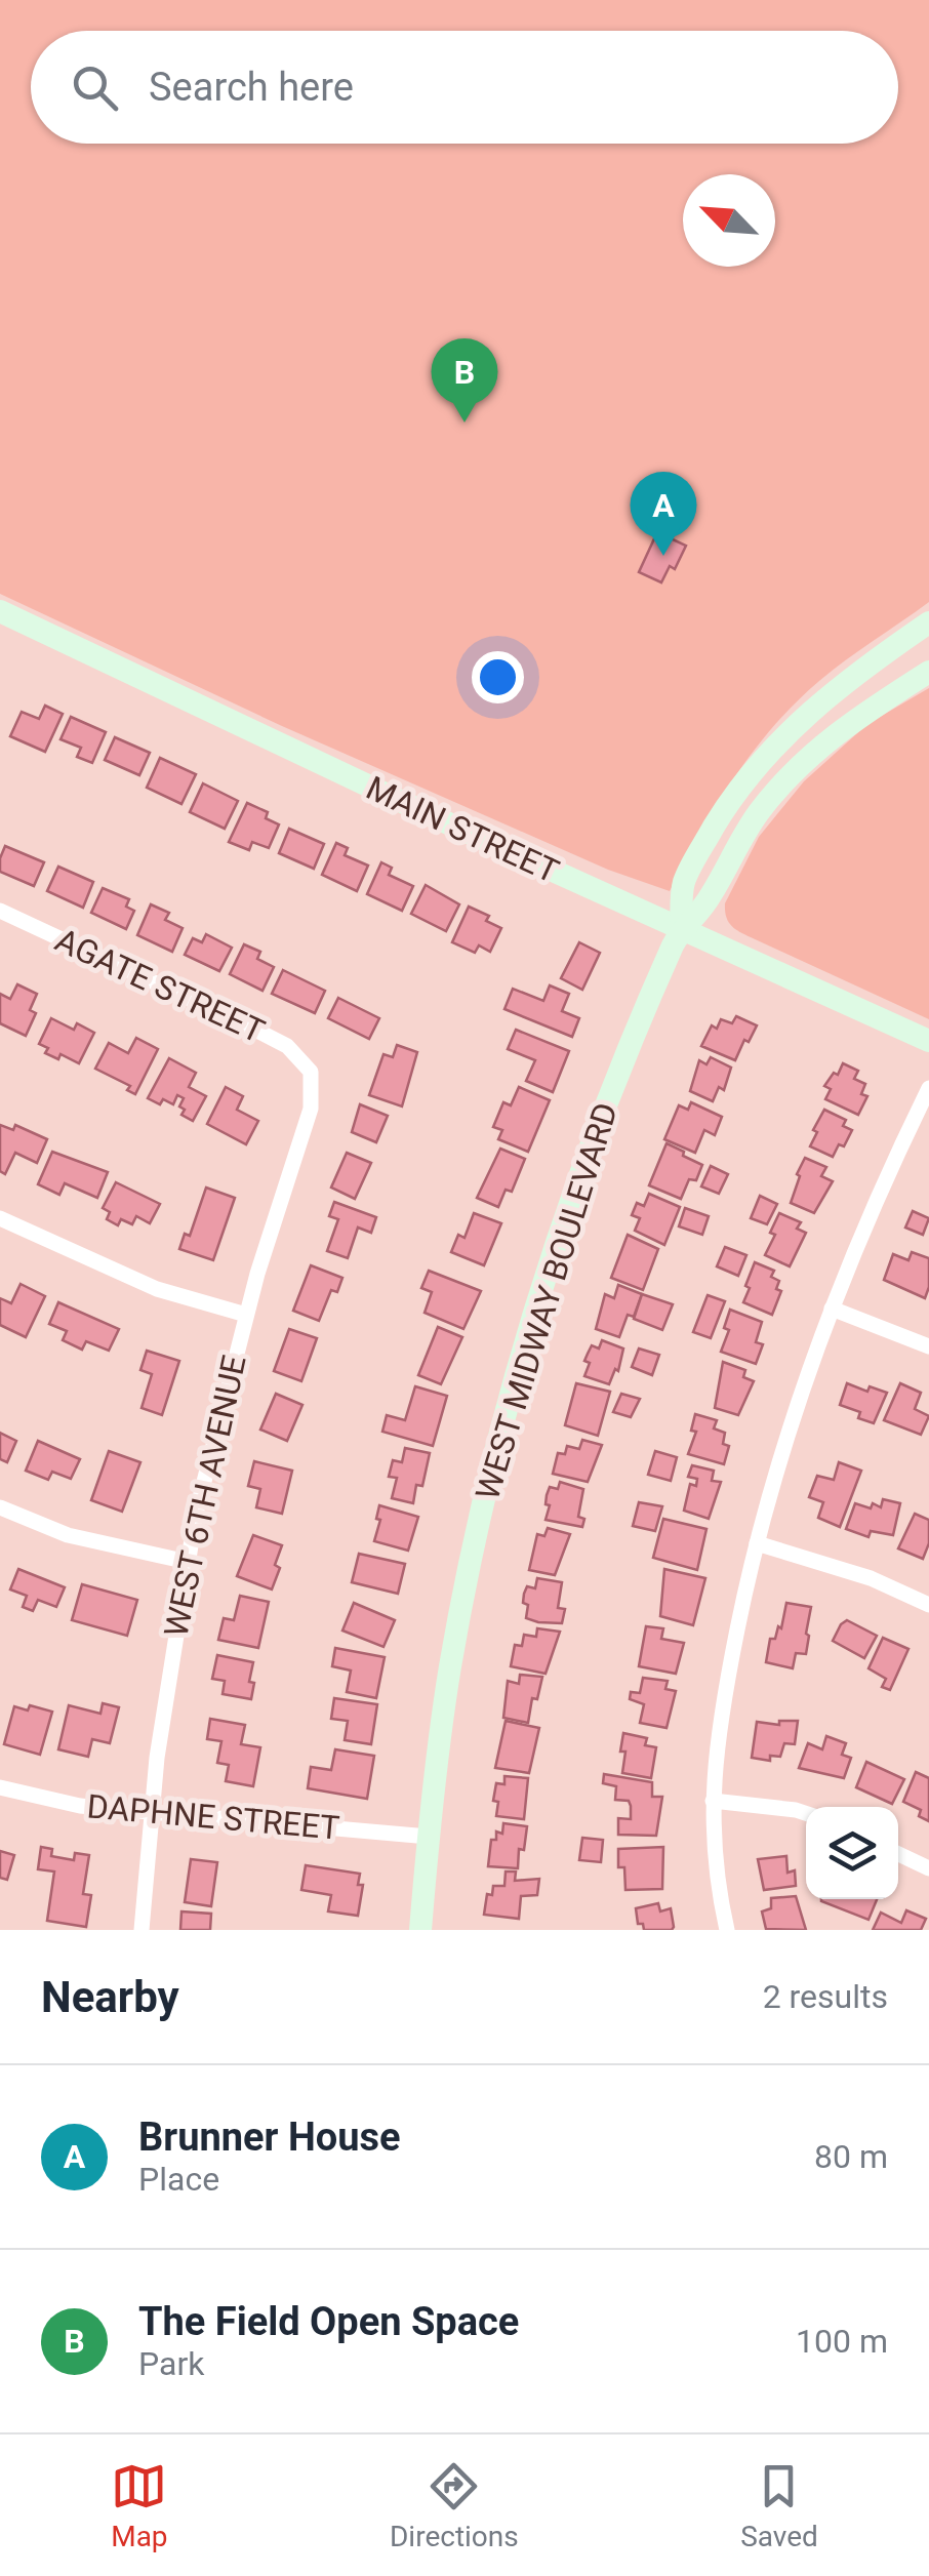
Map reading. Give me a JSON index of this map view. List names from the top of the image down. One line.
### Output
{"streets":{"main road":["MAIN STREET","WEST MIDWAY BOULEVARD"],"street":["AGATE STREET","WEST 6TH AVENUE","DAPHNE STREET"]},"crossings":[["MAIN STREET","WEST MIDWAY BOULEVARD"],["AGATE STREET","WEST 6TH AVENUE"],["WEST MIDWAY BOULEVARD","DAPHNE STREET"],["WEST 6TH AVENUE","DAPHNE STREET"]],"north":"top left","page":{"search":"Search here","pins":["B","A"],"heading":["Nearby","2 results"],"list":[{"mark":"A","name":"Brunner House","note":"Place","value":"80 m"},{"mark":"B","name":"The Field Open Space","note":"Park","value":"100 m"}],"nav":["Map","Directions","Saved"]}}
